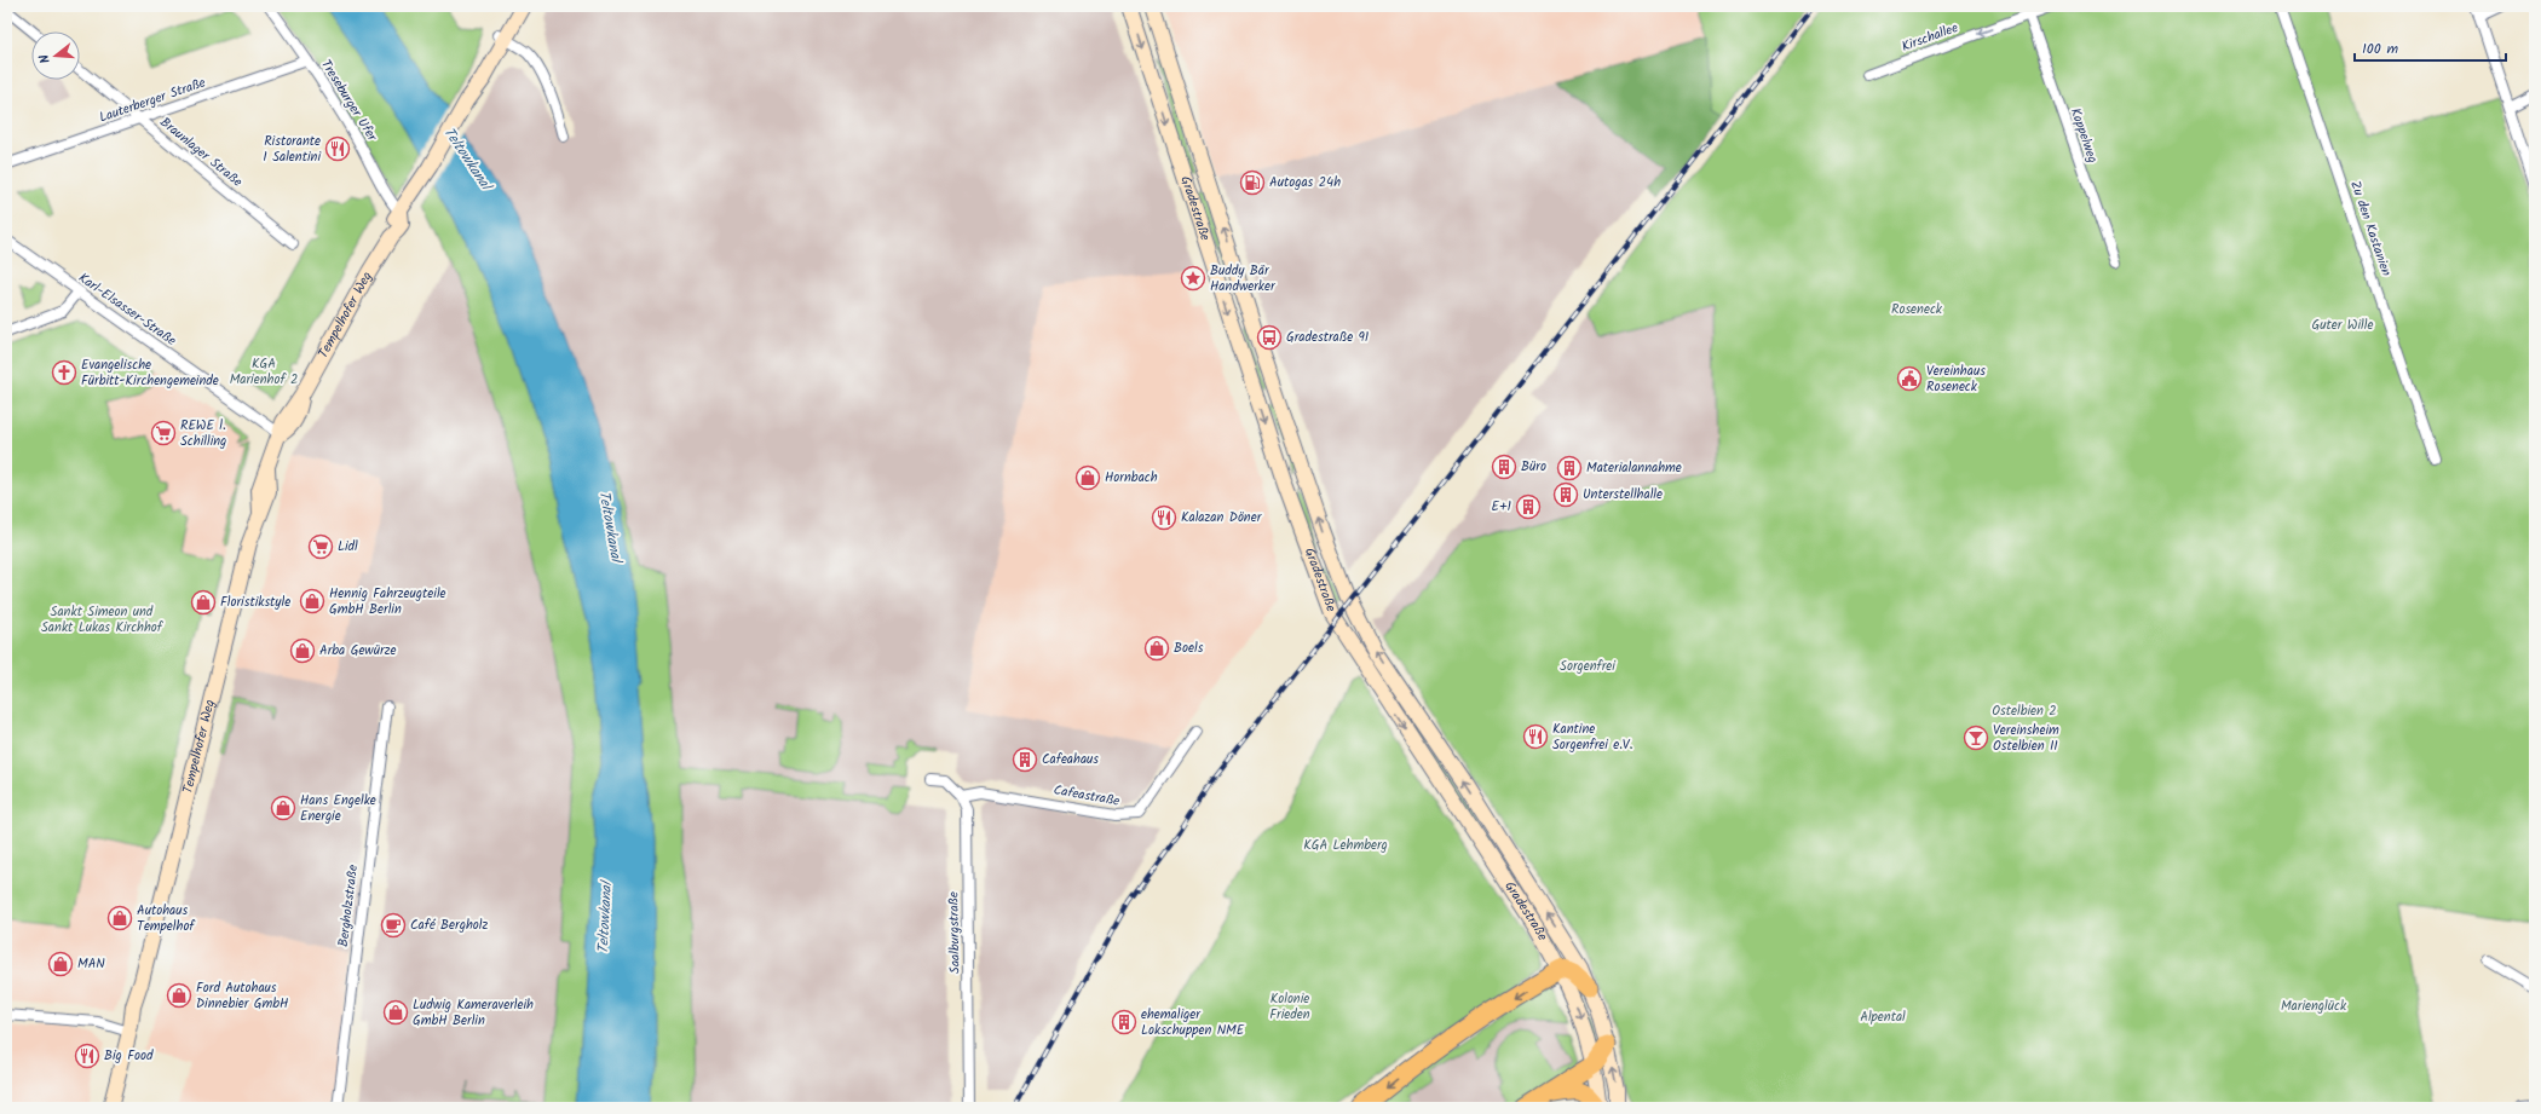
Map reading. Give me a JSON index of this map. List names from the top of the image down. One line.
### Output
{"streets":{"main road":["Gradestraße","Tempelhofer Weg"],"street":["Kirschallee","Lauterberger Straße","Treseburger Ufer","Koppelweg","Braunlager Straße","Zu den Kastanien","Karl-Elsasser-Straße","Cafeastraße","Bergholzstraße","Saalburgstraße"]},"crossings":[["Kirschallee","Koppelweg"],["Lauterberger Straße","Treseburger Ufer"],["Lauterberger Straße","Braunlager Straße"],["Treseburger Ufer","Tempelhofer Weg"],["Karl-Elsasser-Straße","Tempelhofer Weg"],["Cafeastraße","Saalburgstraße"]],"one_way":["Kirschallee"],"water":["Teltowkanal"],"parks":["Roseneck","Guter Wille","KGA Marienhof 2","Sankt Simeon und Sankt Lukas Kirchhof","Sorgenfrei","Ostelbien 2","KGA Lehmberg","Kolonie Frieden","Marienglück","Alpental"],"places":{"restaurant":["Ristorante I Salentini","Kalazan Döner","Kantine Sorgenfrei e.V.","Big Food"],"fuel station":["Autogas 24h"],"place":["Buddy Bär Handwerker"],"bus stop":["Gradestraße 91"],"church":["Evangelische Fürbitt-Kirchengemeinde"],"public building":["Vereinhaus Roseneck"],"supermarket":["REWE l. Schilling","Lidl"],"building":["Büro","Materialannahme","Unterstellhalle","E+1","Cafeahaus","ehemaliger Lokschuppen NME"],"shop":["Hornbach","Hennig Fahrzeugteile GmbH Berlin","Floristikstyle","Boels","Arba Gewürze","Hans Engelke Energie","Autohaus Tempelhof","MAN","Ford Autohaus Dinnebier GmbH","Ludwig Kameraverleih GmbH Berlin"],"bar":["Vereinsheim Ostelbien II"],"cafe":["Café Bergholz"]},"scale_bar":"100 m","north":"left"}
